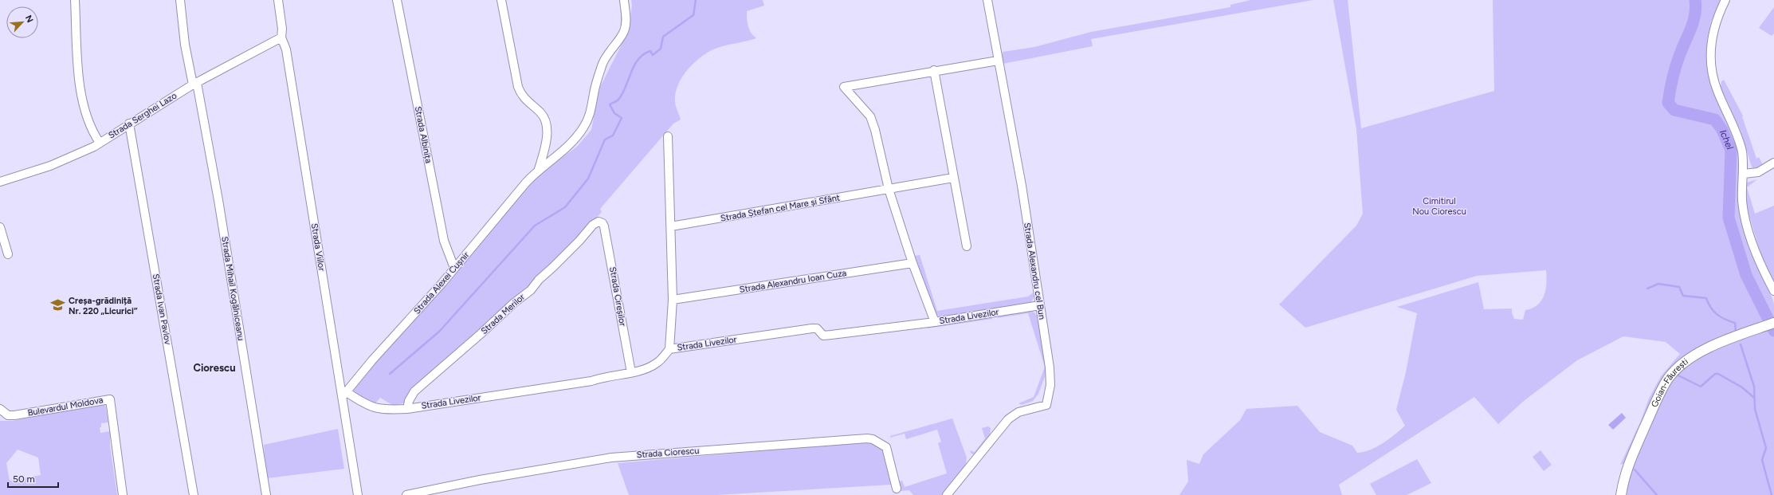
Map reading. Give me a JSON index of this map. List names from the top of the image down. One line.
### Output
{"streets":{"street":["Strada Serghei Lazo","Strada Albinița","Strada Ștefan cel Mare și Sfânt","Strada Viilor","Strada Alexandru cel Bun","Strada Alexandru Ioan Cuza","Strada Alexei Cușnir","Strada Mihail Kogălniceanu","Strada Cireșilor","Strada Ivan Pavlov","Strada Merilor","Strada Livezilor","Goian-Făurești","Bulevardul Moldova","Strada Ciorescu"]},"crossings":[["Strada Serghei Lazo","Strada Viilor"],["Strada Serghei Lazo","Strada Mihail Kogălniceanu"],["Strada Serghei Lazo","Strada Ivan Pavlov"],["Strada Albinița","Strada Alexei Cușnir"],["Strada Viilor","Strada Alexei Cușnir"],["Strada Viilor","Strada Livezilor"],["Strada Alexandru cel Bun","Strada Livezilor"],["Strada Alexei Cușnir","Strada Livezilor"],["Strada Cireșilor","Strada Merilor"],["Strada Cireșilor","Strada Livezilor"],["Strada Merilor","Strada Livezilor"]],"districts":["Ciorescu"],"water":["Ichel"],"parks":["Cimitirul Nou Ciorescu"],"places":{"school or university":["Creșa-grădiniță Nr. 220 „Licurici”"]},"scale_bar":"50 m","north":"top right"}
